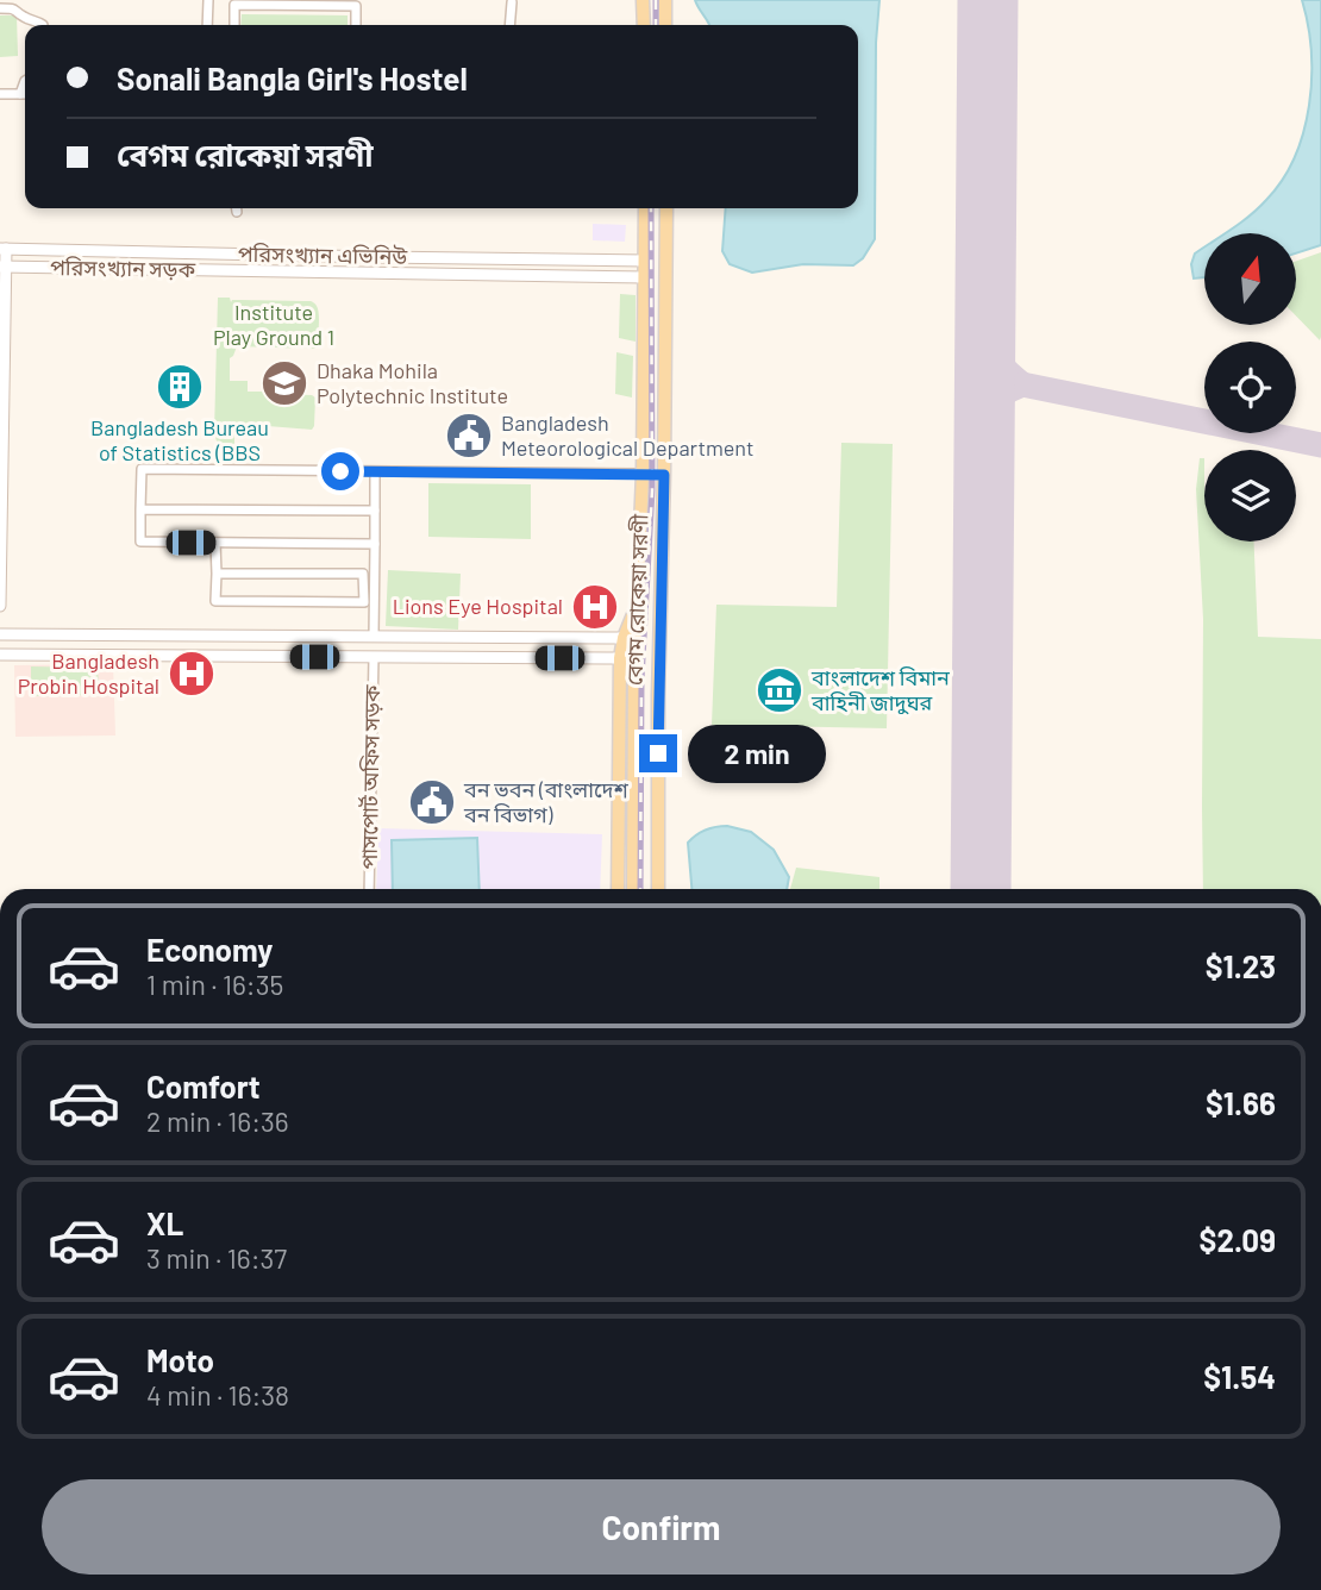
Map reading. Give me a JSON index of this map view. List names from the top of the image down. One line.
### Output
{"streets":{"main road":["বেগম রোকেয়া সরণী"],"street":["পরিসংখ্যান এভিনিউ","পরিসংখ্যান সড়ক","পাসপোর্ট অফিস সড়ক"]},"crossings":[["পরিসংখ্যান এভিনিউ","বেগম রোকেয়া সরণী"],["পরিসংখ্যান সড়ক","বেগম রোকেয়া সরণী"]],"parks":["Institute Play Ground 1"],"places":{"school or university":["Dhaka Mohila Polytechnic Institute"],"building":["Bangladesh Bureau of Statistics (BBS"],"public building":["Bangladesh Meteorological Department","বন ভবন (বাংলাদেশ বন বিভাগ)"],"hospital":["Lions Eye Hospital","Bangladesh Probin Hospital"],"museum":["বাংলাদেশ বিমান বাহিনী জাদুঘর"]},"north":"top","page":{"banner":["Sonali Bangla Girl's Hostel","বেগম রোকেয়া সরণী"],"bubble":"2 min","list":[{"name":"Economy","note":"1 min · 16:35","value":"$1.23"},{"name":"Comfort","note":"2 min · 16:36","value":"$1.66"},{"name":"XL","note":"3 min · 16:37","value":"$2.09"},{"name":"Moto","note":"4 min · 16:38","value":"$1.54"}],"buttons":"Confirm"}}
